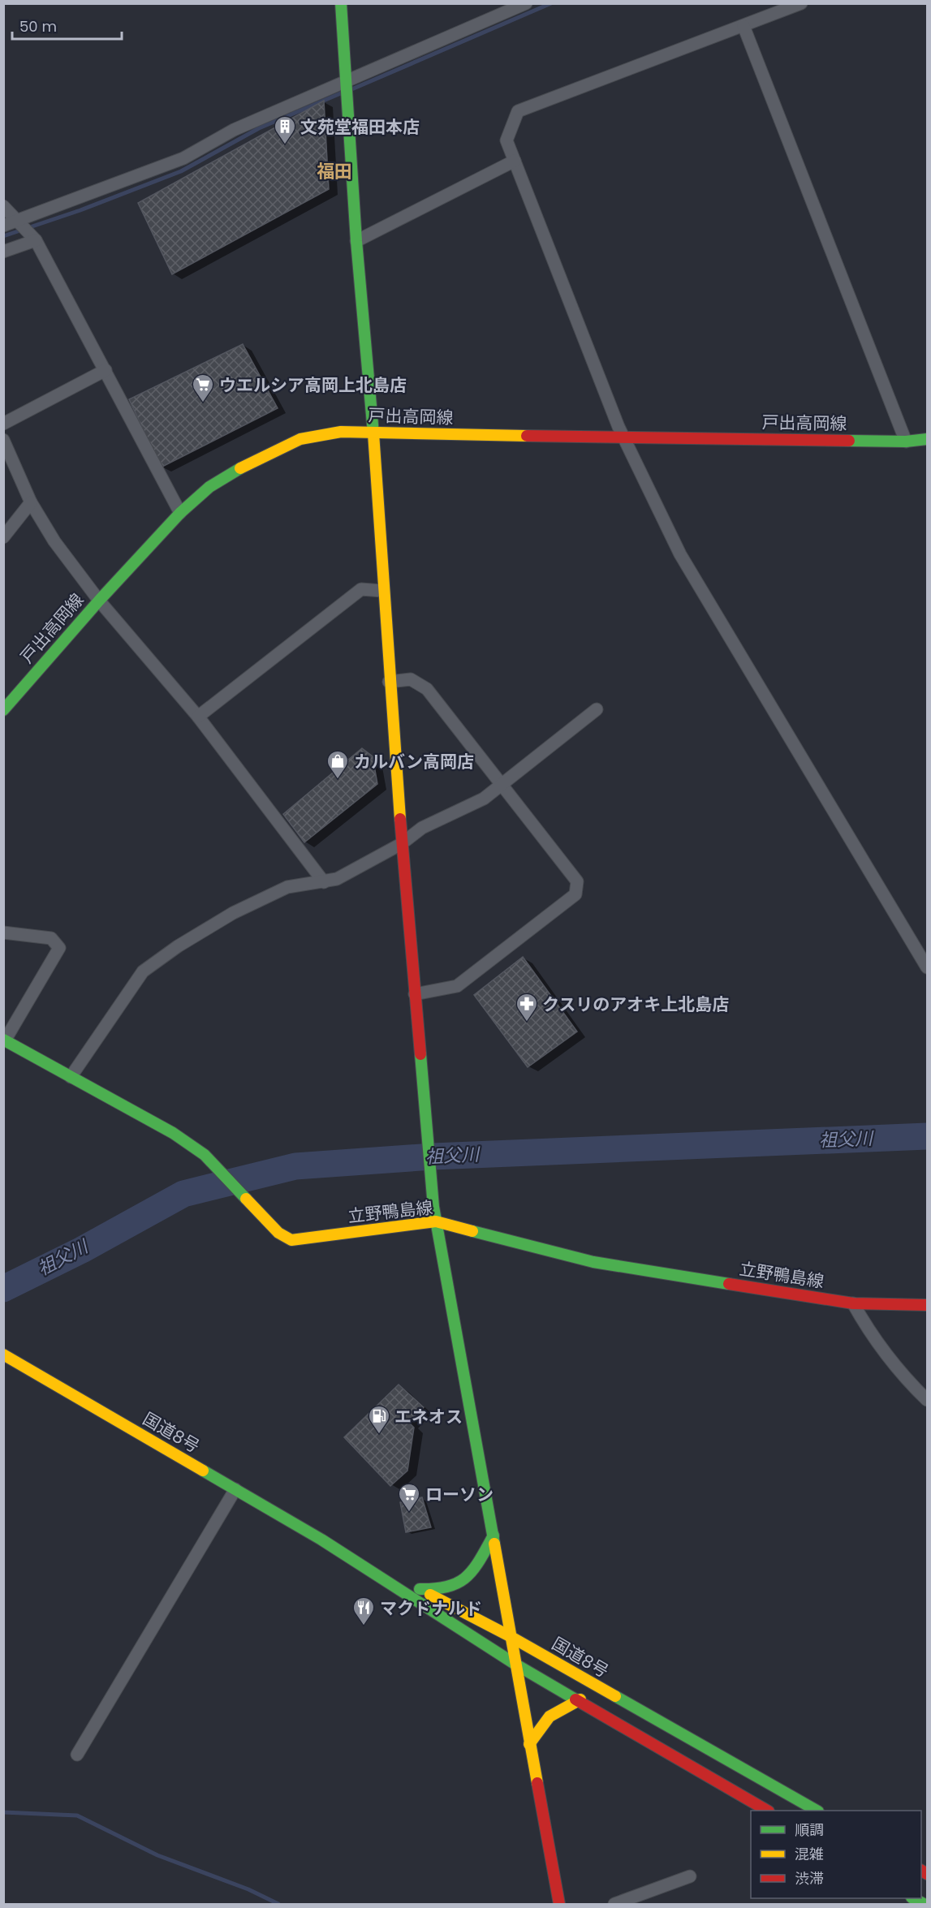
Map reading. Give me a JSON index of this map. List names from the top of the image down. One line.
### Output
{"streets":{"main road":["戸出高岡線","立野鴨島線","国道8号"]},"districts":["福田"],"water":["祖父川"],"places":{"building":["文苑堂福田本店"],"supermarket":["ウエルシア高岡上北島店","ローソン"],"shop":["カルバン高岡店"],"pharmacy":["クスリのアオキ上北島店"],"fuel station":["エネオス"],"restaurant":["マクドナルド"]},"legend":["順調","混雑","渋滞"],"scale_bar":"50 m"}
